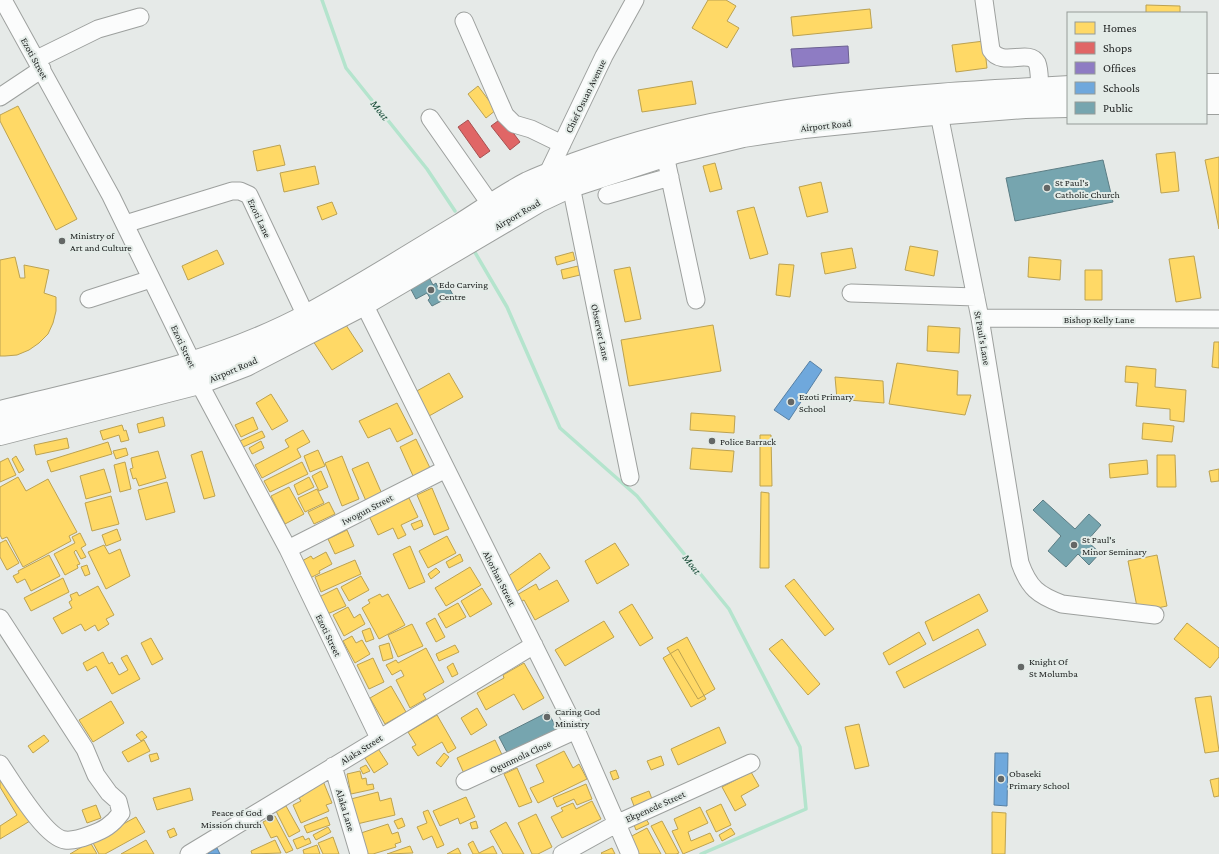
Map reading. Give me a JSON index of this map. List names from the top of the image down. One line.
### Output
{"streets":{"main road":["Airport Road"],"street":["Ezoti Street","Chief Osuan Avenue","Ezoti Lane","Bishop Kelly Lane","Observer Lane","St Paul's Lane","Iwogun Street","Ahorhan Street","Alaka Street","Ogunmola Close","Ekpenede Street","Alaka Lane"]},"crossings":[["Ezoti Street","Airport Road"],["Ezoti Street","Ezoti Lane"],["Ezoti Street","Iwogun Street"],["Ezoti Street","Alaka Street"],["Chief Osuan Avenue","Airport Road"],["Chief Osuan Avenue","Observer Lane"],["Airport Road","Ezoti Lane"],["Airport Road","Observer Lane"],["Airport Road","St Paul's Lane"],["Airport Road","Ahorhan Street"],["Bishop Kelly Lane","St Paul's Lane"],["Iwogun Street","Ahorhan Street"],["Ahorhan Street","Alaka Street"],["Ahorhan Street","Ogunmola Close"],["Ahorhan Street","Ekpenede Street"],["Alaka Street","Alaka Lane"]],"water":["Moat"],"places":["St Paul's Catholic Church","Ministry of Art and Culture","Edo Carving Centre","Ezoti Primary School","Police Barrack","St Paul's Minor Seminary","Knight Of St Molumba","Caring God Ministry","Obaseki Primary School","Peace of God Mission church"],"legend":["Homes","Shops","Offices","Schools","Public"]}
